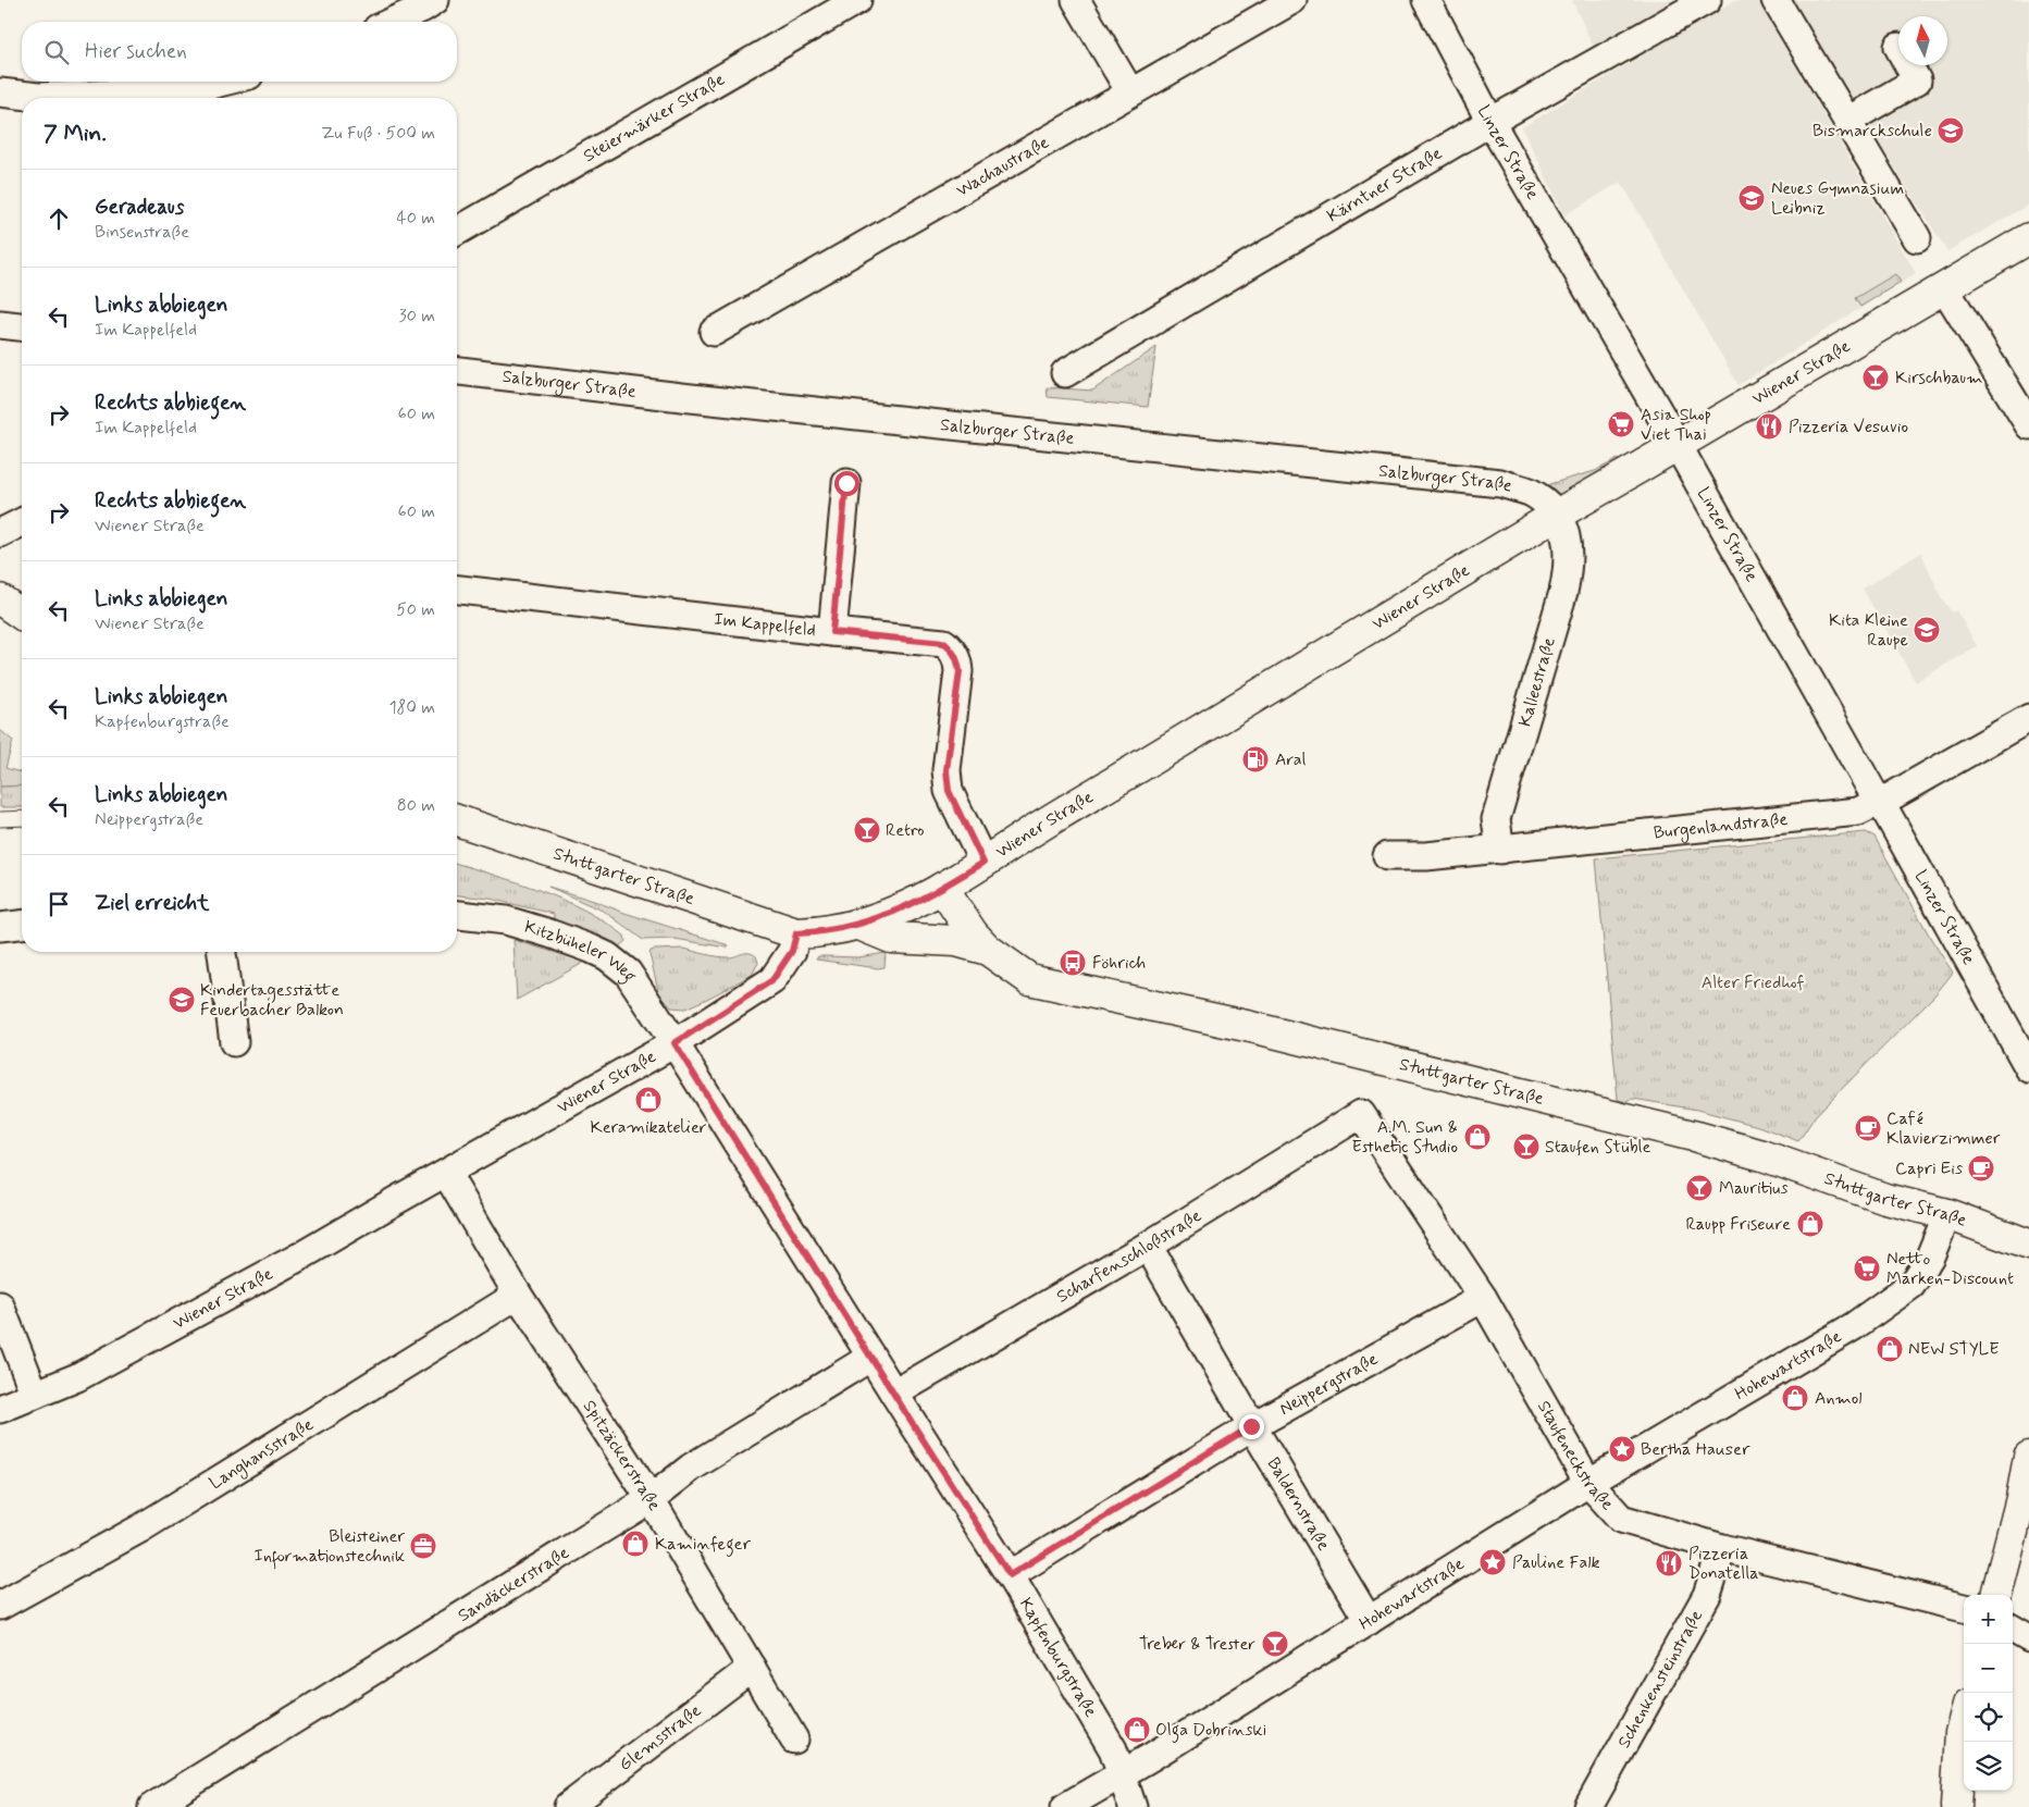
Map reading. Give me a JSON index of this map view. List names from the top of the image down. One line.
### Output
{"streets":{"main road":["Wiener Straße","Stuttgarter Straße"],"street":["Steiermärker Straße","Linzer Straße","Wachaustraße","Kärntner Straße","Salzburger Straße","Im Kappelfeld","Kalleestraße","Burgenlandstraße","Kitzbüheler Weg","Scharfenschloßstraße","Hohewartstraße","Neippergstraße","Langhansstraße","Staufeneckstraße","Spitzäckerstraße","Baldernstraße","Sandäckerstraße","Kapfenburgstraße","Schenkensteinstraße","Glemsstraße"]},"crossings":[["Linzer Straße","Kärntner Straße"],["Linzer Straße","Wiener Straße"],["Linzer Straße","Burgenlandstraße"],["Wiener Straße","Salzburger Straße"],["Wiener Straße","Im Kappelfeld"],["Wiener Straße","Kalleestraße"],["Wiener Straße","Stuttgarter Straße"],["Wiener Straße","Kitzbüheler Weg"],["Wiener Straße","Spitzäckerstraße"],["Wiener Straße","Kapfenburgstraße"],["Salzburger Straße","Kalleestraße"],["Kalleestraße","Burgenlandstraße"],["Stuttgarter Straße","Hohewartstraße"],["Kitzbüheler Weg","Kapfenburgstraße"],["Scharfenschloßstraße","Staufeneckstraße"],["Scharfenschloßstraße","Baldernstraße"],["Scharfenschloßstraße","Kapfenburgstraße"],["Hohewartstraße","Staufeneckstraße"],["Hohewartstraße","Baldernstraße"],["Hohewartstraße","Kapfenburgstraße"],["Neippergstraße","Staufeneckstraße"],["Neippergstraße","Baldernstraße"],["Neippergstraße","Kapfenburgstraße"],["Langhansstraße","Spitzäckerstraße"],["Staufeneckstraße","Schenkensteinstraße"],["Spitzäckerstraße","Sandäckerstraße"],["Spitzäckerstraße","Glemsstraße"],["Sandäckerstraße","Kapfenburgstraße"]],"parks":["Alter Friedhof"],"places":{"school or university":["Bismarckschule","Neues Gymnasium Leibniz","Kita Kleine Raupe","Kindertagesstätte Feuerbacher Balkon"],"bar":["Kirschbaum","Retro","Staufen Stüble","Mauritius","Treber & Trester"],"supermarket":["Asia Shop Viet Thai","Netto Marken-Discount"],"restaurant":["Pizzeria Vesuvio","Pizzeria Donatella"],"fuel station":["Aral"],"bus stop":["Föhrich"],"shop":["Keramikatelier","A.M. Sun & Esthetic Studio","Raupp Friseure","NEW STYLE","Anmol","Kaminfeger","Olga Dobrinski"],"cafe":["Café Klavierzimmer","Capri Eis"],"place":["Bertha Hauser","Pauline Falk"],"office":["Bleisteiner Informationstechnik"]},"north":"top","page":{"search":"Hier suchen","heading":["7 Min.","Zu Fuß · 500 m"],"list":[["Geradeaus","Binsenstraße","40 m"],["Links abbiegen","Im Kappelfeld","30 m"],["Rechts abbiegen","Im Kappelfeld","60 m"],["Rechts abbiegen","Wiener Straße","60 m"],["Links abbiegen","Wiener Straße","50 m"],["Links abbiegen","Kapfenburgstraße","180 m"],["Links abbiegen","Neippergstraße","80 m"],"Ziel erreicht"],"map_buttons":["+","−"]}}
